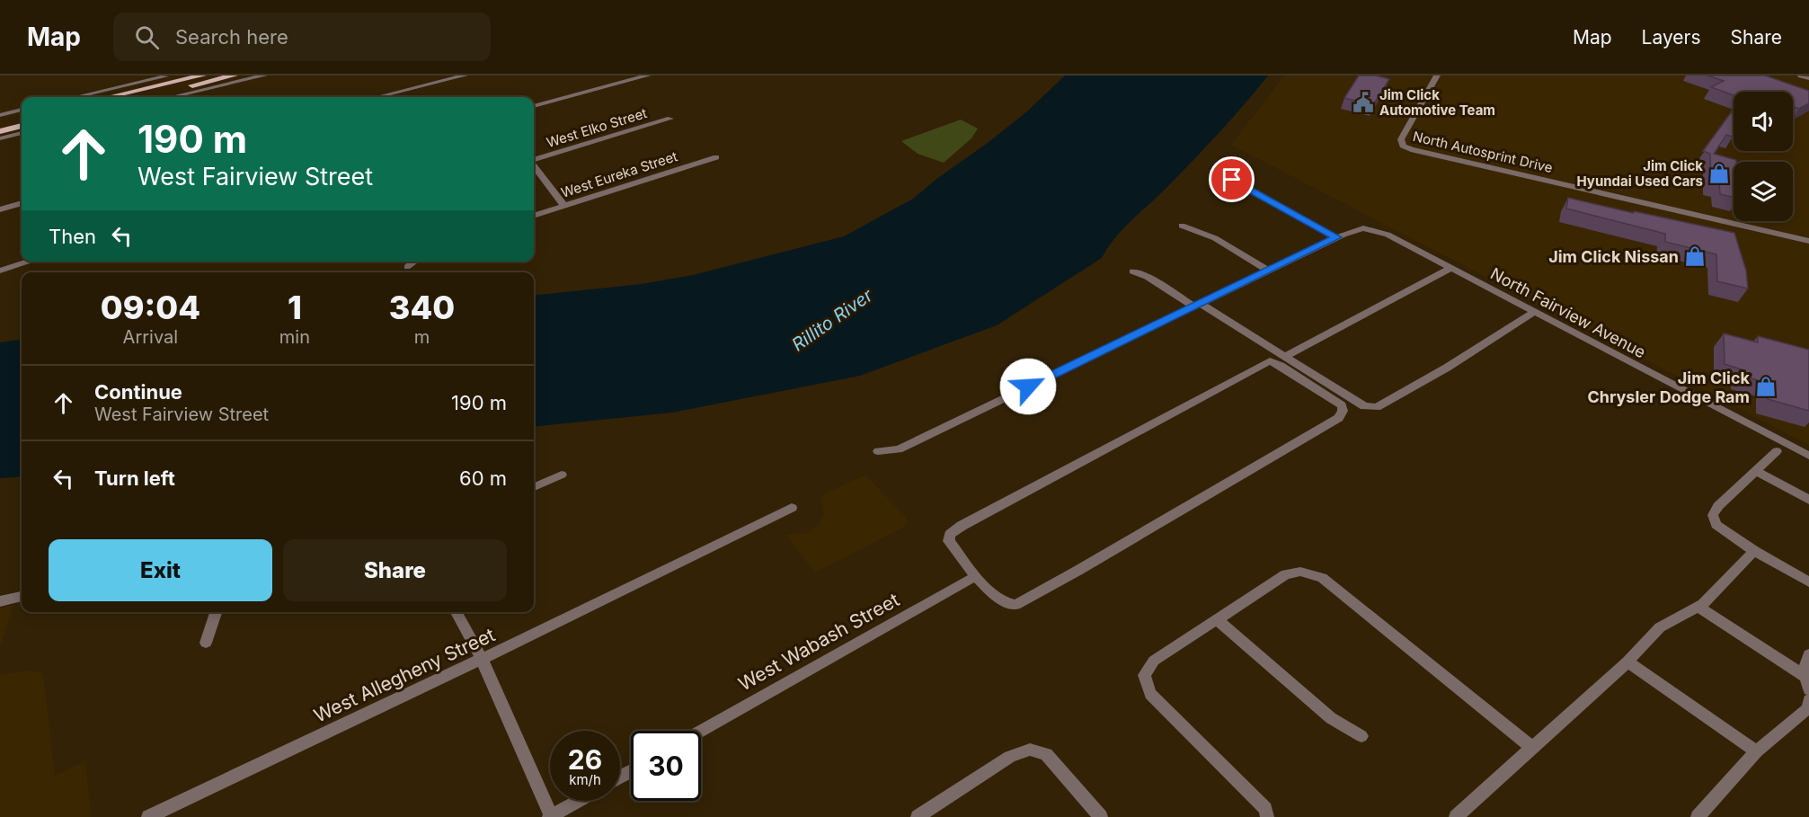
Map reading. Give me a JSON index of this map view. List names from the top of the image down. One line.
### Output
{"streets":{"street":["West Elko Street","North Autosprint Drive","West Eureka Street","North Fairview Avenue","West Wabash Street","West Allegheny Street"]},"water":["Rillito River"],"places":{"public building":["Jim Click Automotive Team"],"shop":["Jim Click Hyundai Used Cars","Jim Click Nissan","Jim Click Chrysler Dodge Ram"]},"page":{"header":"Map","search":"Search here","nav":["Map","Layers","Share"],"turn":["190 m","West Fairview Street"],"then":"Then","eta":["09:04","Arrival","1","min","340","m"],"list":[{"name":"Continue","note":"West Fairview Street","value":"190 m"},{"name":"Turn left","value":"60 m"}],"buttons":["Exit","Share"],"speed":"26 km/h","limit":"30"}}
